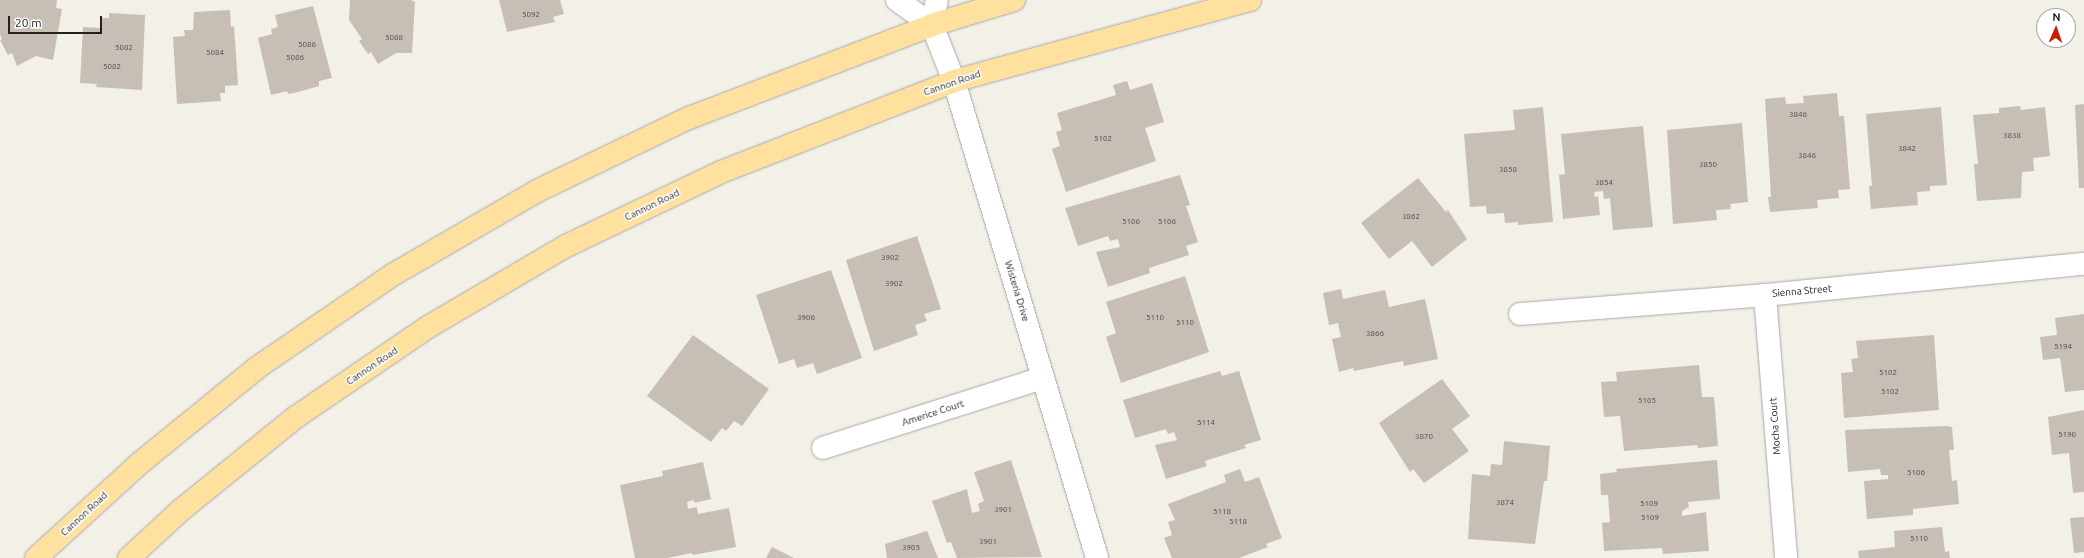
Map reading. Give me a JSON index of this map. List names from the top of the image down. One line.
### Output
{"streets":{"main road":["Cannon Road"],"street":["Wisteria Drive","Sienna Street","Americe Court","Mocha Court"]},"crossings":[["Cannon Road","Wisteria Drive"],["Wisteria Drive","Americe Court"],["Sienna Street","Mocha Court"]],"house_numbers":["5092","5088","5086","5082","5084","5086","5082","3846","3838","5102","3842","3846","3850","3858","3854","3862","5106","5106","3902","3902","3906","5110","5110","3866","5194","5102","5102","5105","5114","5190","3870","5106","3874","5109","3901","5118","5109","5118","5110","3901","3905"],"scale_bar":"20 m","north":"top"}
